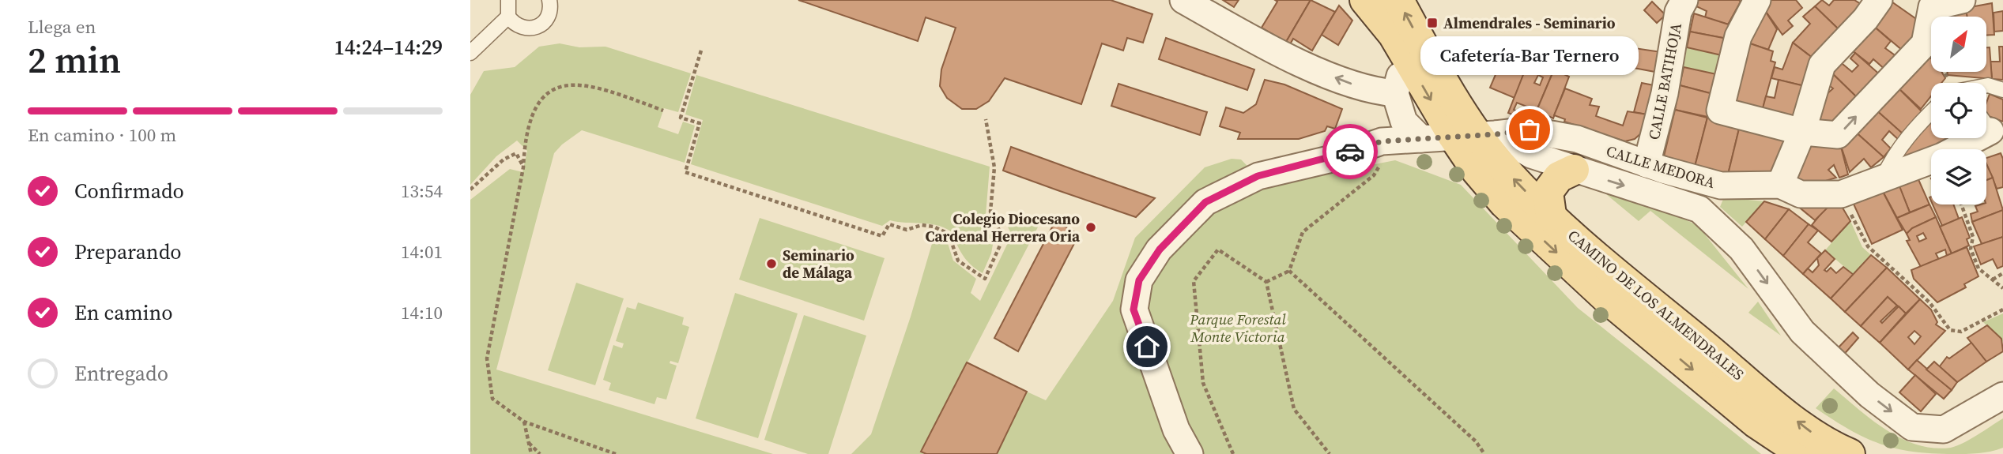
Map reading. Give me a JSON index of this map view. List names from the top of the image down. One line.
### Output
{"streets":{"main road":["CAMINO DE LOS ALMENDRALES"],"street":["CALLE BATIHOJA","CALLE MEDORA"]},"crossings":[["CALLE BATIHOJA","CALLE MEDORA"],["CALLE MEDORA","CAMINO DE LOS ALMENDRALES"]],"parks":["Parque Forestal Monte Victoria"],"places":{"transit":["Almendrales - Seminario"],"other":["Cafetería-Bar Ternero","Colegio Diocesano Cardenal Herrera Oria","Seminario de Málaga"]},"north":"top right","page":{"heading":["2 min","Llega en","14:24–14:29"],"bubble":"Cafetería-Bar Ternero","bar":"En camino · 100 m","list":[["Confirmado","13:54"],["Preparando","14:01"],["En camino","14:10"],"Entregado"]}}
